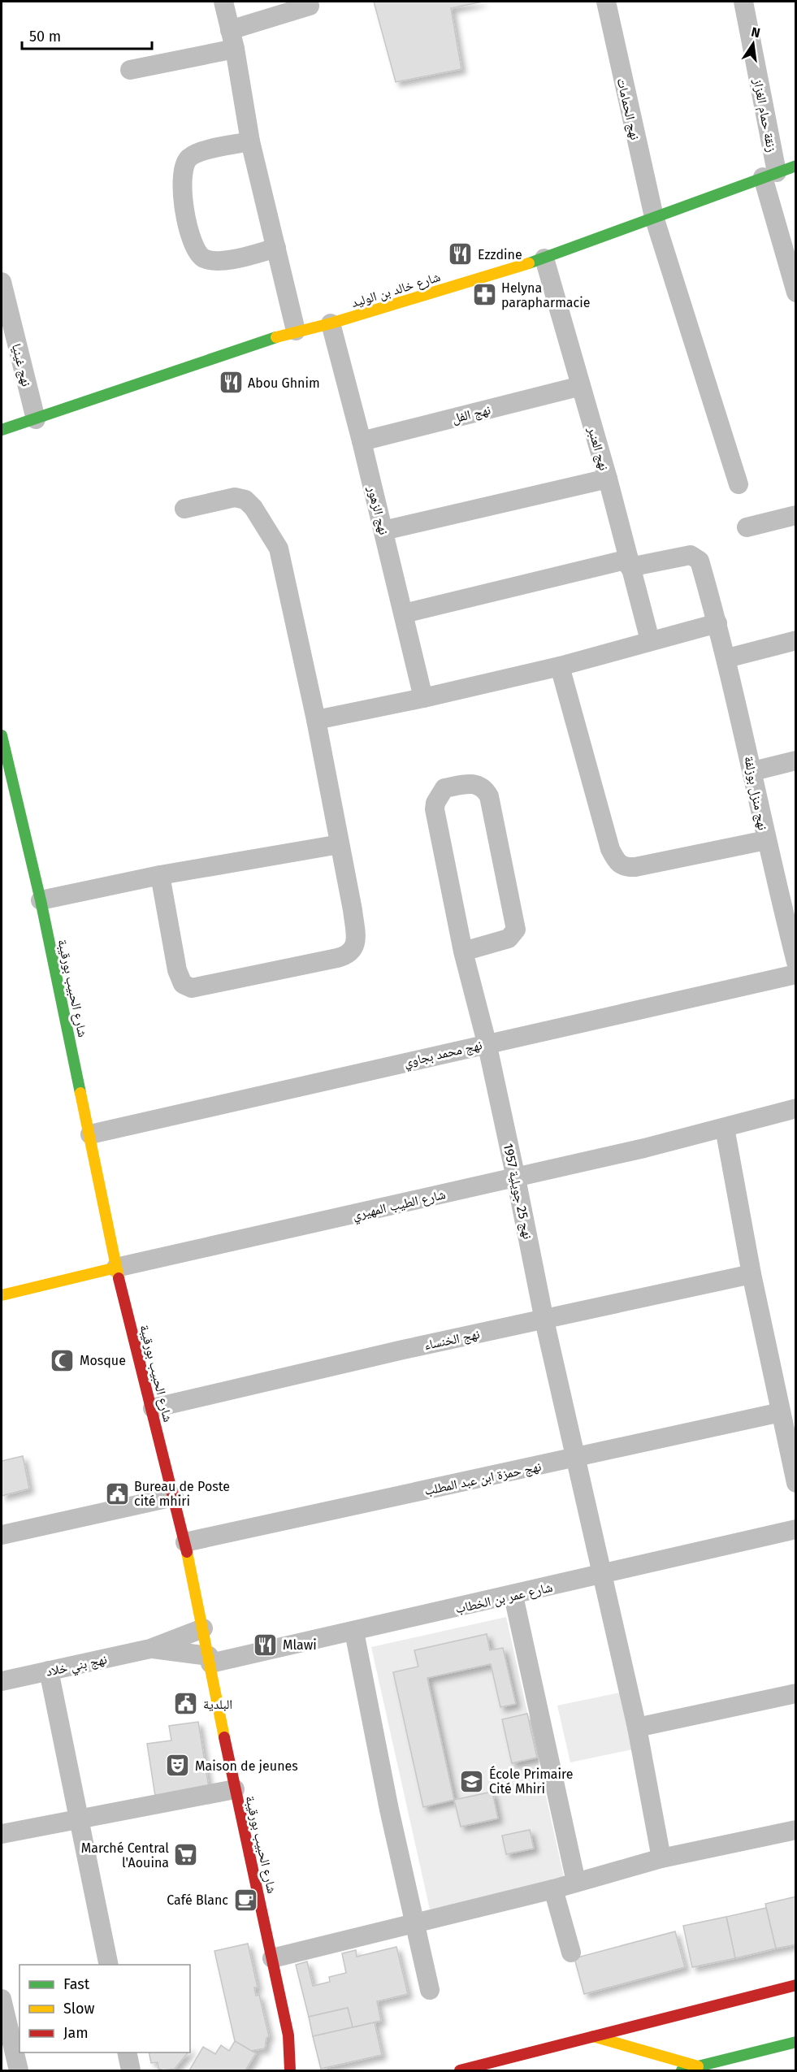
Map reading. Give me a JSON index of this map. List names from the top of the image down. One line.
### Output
{"streets":{"main road":["شارع خالد بن الوليد","شارع الحبيب بورقيبة","شارع الطيب المهيري"],"street":["نهج الحمامات","زنقة حمام الغزاز","نهج غينيا","نهج الفل","نهج العنبر","نهج الزهور","نهج منزل بوزلفة","نهج محمد بجاوي","نهج 25 جويلية 1957","نهج الخنساء","نهج حمزة ابن عبد المطلب","شارع عمر بن الخطاب","نهج بني خلاد"]},"crossings":[["نهج الحمامات","شارع خالد بن الوليد"],["زنقة حمام الغزاز","شارع خالد بن الوليد"],["شارع خالد بن الوليد","نهج غينيا"],["شارع خالد بن الوليد","نهج العنبر"],["شارع خالد بن الوليد","نهج الزهور"],["نهج الفل","نهج العنبر"],["نهج الفل","نهج الزهور"],["نهج العنبر","نهج منزل بوزلفة"],["شارع الحبيب بورقيبة","نهج محمد بجاوي"],["شارع الحبيب بورقيبة","شارع الطيب المهيري"],["شارع الحبيب بورقيبة","نهج الخنساء"],["شارع الحبيب بورقيبة","نهج حمزة ابن عبد المطلب"],["شارع الحبيب بورقيبة","شارع عمر بن الخطاب"],["شارع الحبيب بورقيبة","نهج بني خلاد"],["نهج محمد بجاوي","نهج 25 جويلية 1957"],["نهج 25 جويلية 1957","شارع الطيب المهيري"],["نهج 25 جويلية 1957","نهج الخنساء"],["نهج 25 جويلية 1957","نهج حمزة ابن عبد المطلب"],["نهج 25 جويلية 1957","شارع عمر بن الخطاب"],["شارع عمر بن الخطاب","نهج بني خلاد"]],"places":{"restaurant":["Ezzdine","Abou Ghnim","Mlawi"],"pharmacy":["Helyna parapharmacie"],"mosque":["Mosque"],"public building":["Bureau de Poste cité mhiri","البلدية"],"theatre":["Maison de jeunes"],"school or university":["École Primaire Cité Mhiri"],"supermarket":["Marché Central l'Aouina"],"cafe":["Café Blanc"]},"legend":["Fast","Slow","Jam"],"scale_bar":"50 m","north":"top"}
